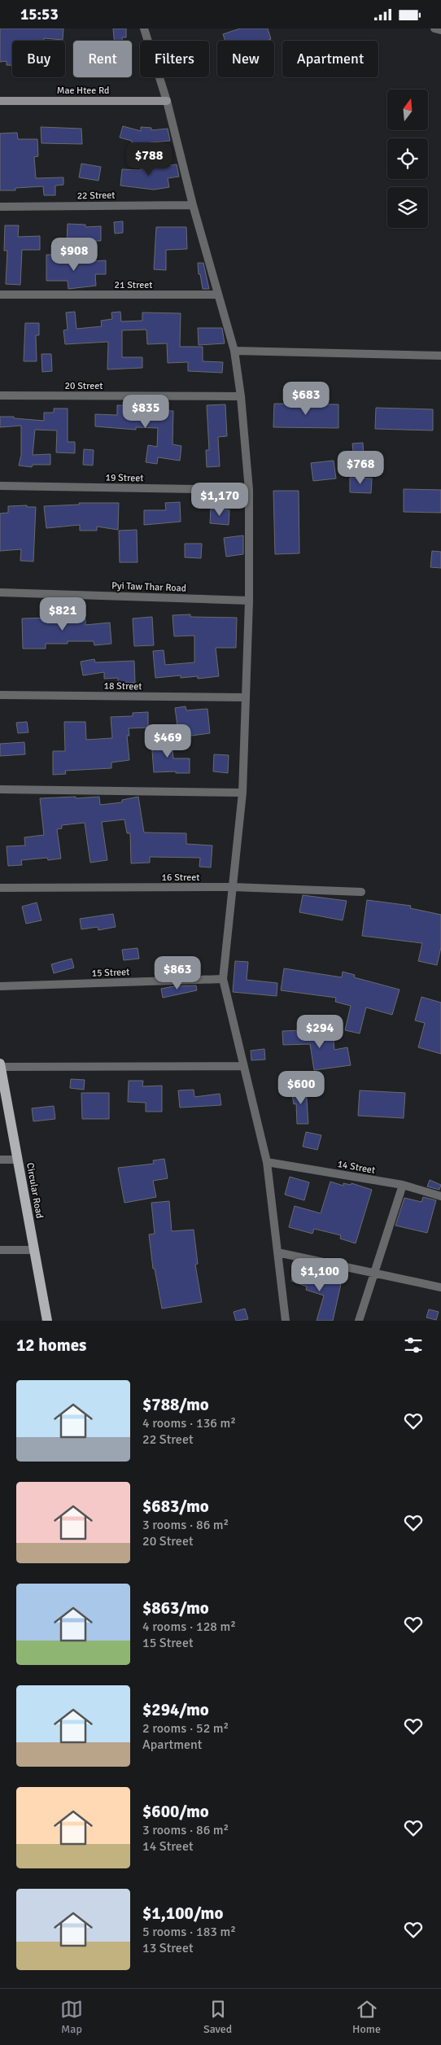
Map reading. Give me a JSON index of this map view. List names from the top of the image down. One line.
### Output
{"streets":{"main road":["Circular Road"],"street":["Mae Htee Rd","22 Street","21 Street","20 Street","19 Street","Pyi Taw Thar Road","18 Street","16 Street","15 Street","14 Street"]},"north":"top","page":{"status":"15:53","chip":["Buy","Rent","Filters","New","Apartment"],"price":["$788","$908","$683","$835","$768","$1,170","$821","$469","$863","$294","$600","$1,100"],"heading":"12 homes","list":[{"name":"$788/mo","note":"4 rooms · 136 m² · 22 Street"},{"name":"$683/mo","note":"3 rooms · 86 m² · 20 Street"},{"name":"$863/mo","note":"4 rooms · 128 m² · 15 Street"},{"name":"$294/mo","note":"2 rooms · 52 m² · Apartment"},{"name":"$600/mo","note":"3 rooms · 86 m² · 14 Street"},{"name":"$1,100/mo","note":"5 rooms · 183 m² · 13 Street"}],"tabs":["Map","Saved","Home"]}}
